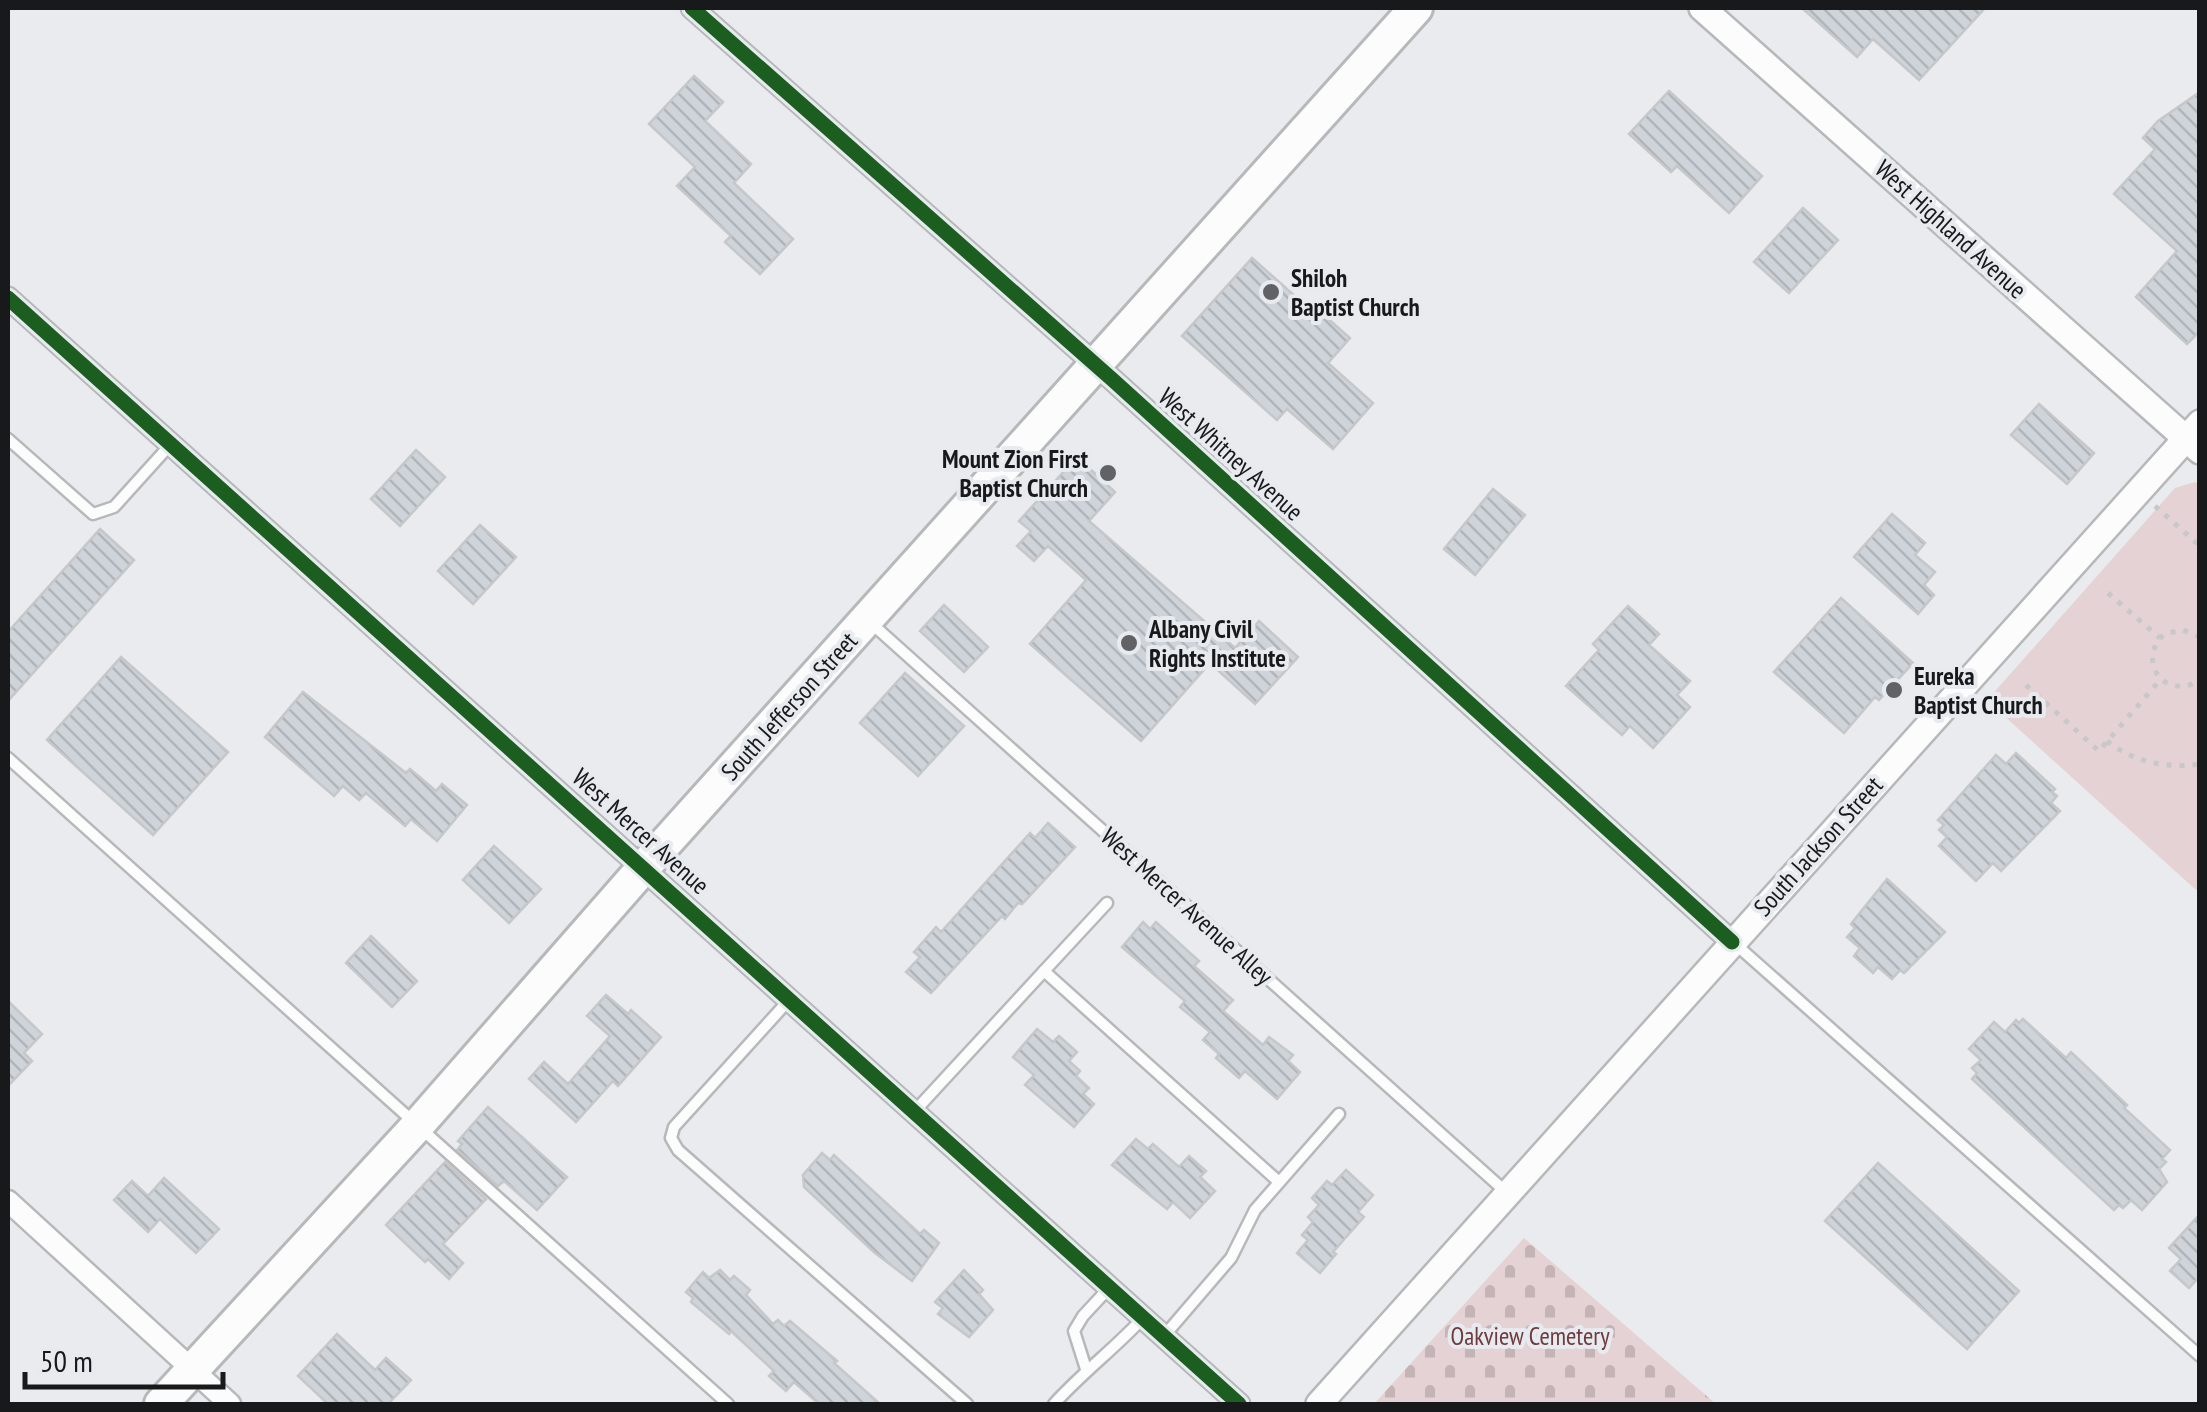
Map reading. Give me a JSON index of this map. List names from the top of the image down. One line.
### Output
{"streets":{"main road":["South Jefferson Street"],"street":["West Highland Avenue","West Whitney Avenue","West Mercer Avenue","South Jackson Street"],"lane":["West Mercer Avenue Alley"]},"crossings":[["West Highland Avenue","South Jackson Street"],["West Whitney Avenue","South Jefferson Street"],["West Whitney Avenue","South Jackson Street"],["South Jefferson Street","West Mercer Avenue"],["South Jefferson Street","West Mercer Avenue Alley"],["South Jackson Street","West Mercer Avenue Alley"]],"parks":["Oakview Cemetery"],"places":["Shiloh Baptist Church","Mount Zion First Baptist Church","Albany Civil Rights Institute","Eureka Baptist Church"],"scale_bar":"50 m"}
